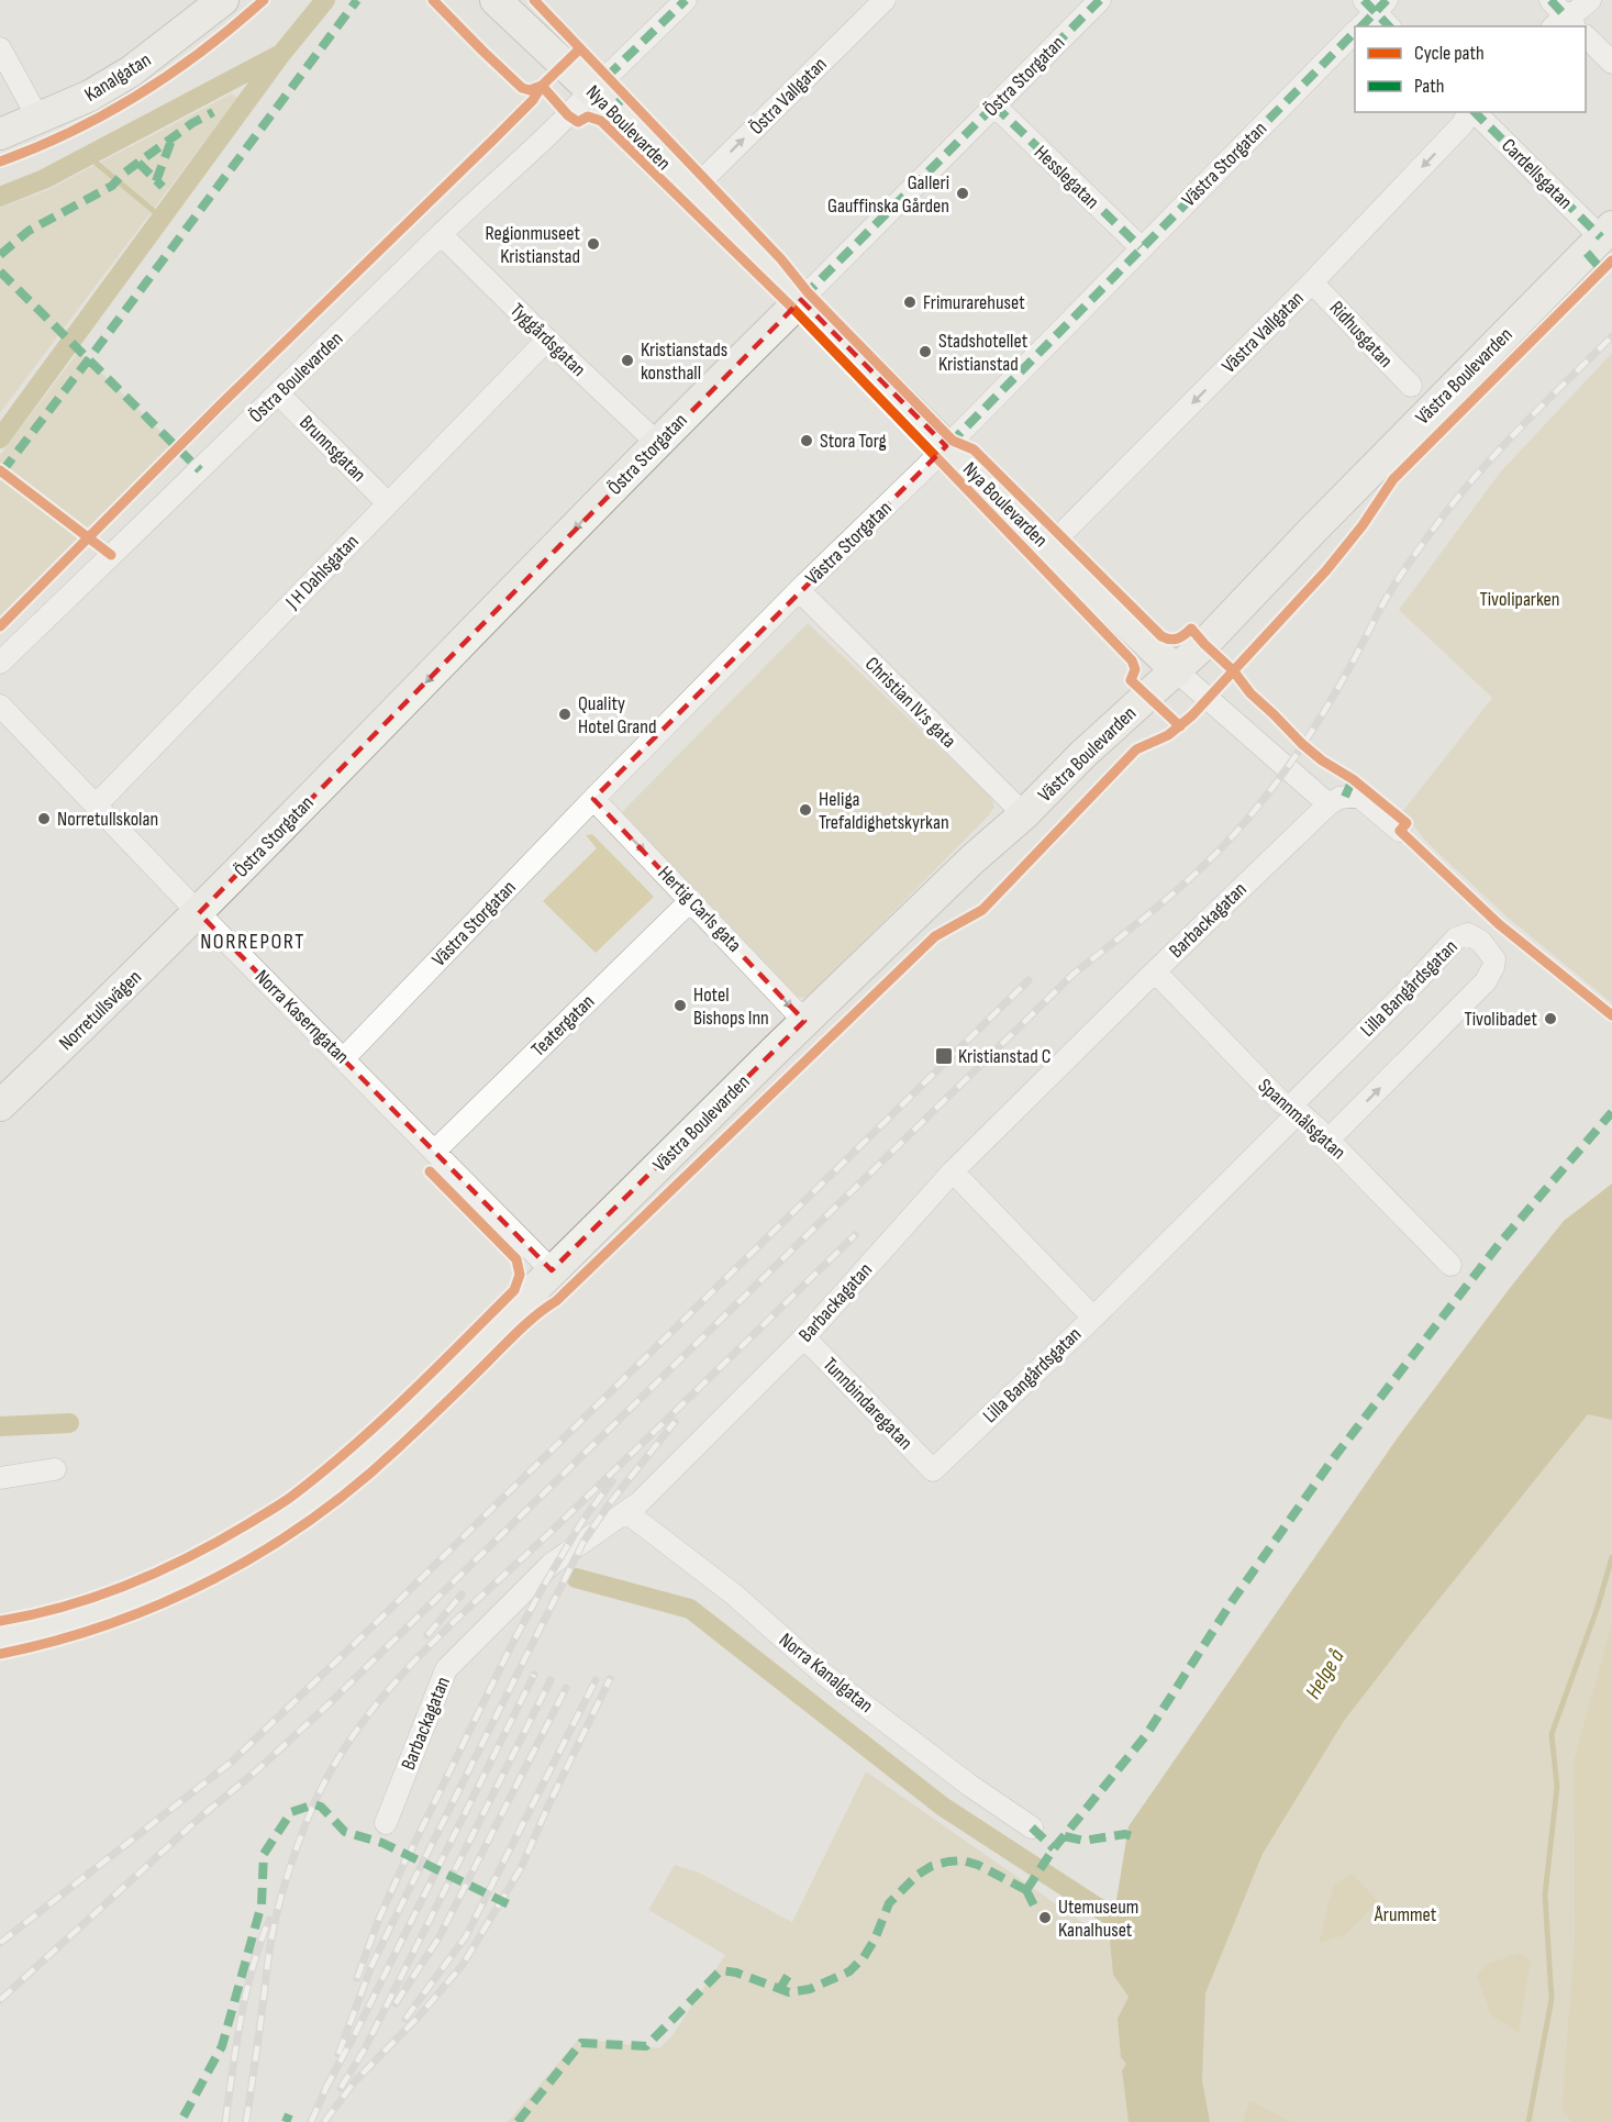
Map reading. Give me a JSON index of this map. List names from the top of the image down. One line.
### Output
{"streets":{"street":["Östra Storgatan","Kanalgatan","Östra Vallgatan","Nya Boulevarden","Västra Storgatan","Cardellsgatan","Hesslegatan","Västra Vallgatan","Ridhusgatan","Tyggårdsgatan","Västra Boulevarden","Östra Boulevarden","Brunnsgatan","J H Dahlsgatan","Christian IV:s gata","Hertig Carls gata","Barbackagatan","Lilla Bangårdsgatan","Norretullsvägen","Norra Kaserngatan","Teatergatan","Spannmålsgatan","Tunnbindaregatan","Norra Kanalgatan"]},"crossings":[["Östra Storgatan","Nya Boulevarden"],["Östra Storgatan","Hesslegatan"],["Östra Storgatan","Tyggårdsgatan"],["Östra Storgatan","Norretullsvägen"],["Östra Storgatan","Norra Kaserngatan"],["Östra Vallgatan","Nya Boulevarden"],["Nya Boulevarden","Västra Storgatan"],["Nya Boulevarden","Västra Vallgatan"],["Nya Boulevarden","Västra Boulevarden"],["Nya Boulevarden","Östra Boulevarden"],["Nya Boulevarden","Barbackagatan"],["Västra Storgatan","Hesslegatan"],["Västra Storgatan","Christian IV:s gata"],["Västra Storgatan","Hertig Carls gata"],["Västra Storgatan","Norra Kaserngatan"],["Cardellsgatan","Västra Boulevarden"],["Västra Vallgatan","Ridhusgatan"],["Tyggårdsgatan","Östra Boulevarden"],["Tyggårdsgatan","J H Dahlsgatan"],["Västra Boulevarden","Christian IV:s gata"],["Västra Boulevarden","Hertig Carls gata"],["Västra Boulevarden","Norra Kaserngatan"],["Östra Boulevarden","Brunnsgatan"],["Brunnsgatan","J H Dahlsgatan"],["J H Dahlsgatan","Norra Kaserngatan"],["Hertig Carls gata","Teatergatan"],["Barbackagatan","Spannmålsgatan"],["Barbackagatan","Tunnbindaregatan"],["Barbackagatan","Norra Kanalgatan"],["Lilla Bangårdsgatan","Spannmålsgatan"],["Lilla Bangårdsgatan","Tunnbindaregatan"],["Norretullsvägen","Norra Kaserngatan"],["Norra Kaserngatan","Teatergatan"]],"one_way":["Östra Storgatan","Östra Vallgatan","Västra Vallgatan","Hertig Carls gata"],"districts":["NORREPORT"],"water":["Helge å"],"parks":["Tivoliparken","Årummet"],"places":{"other":["Galleri Gauffinska Gården","Regionmuseet Kristianstad","Frimurarehuset","Stadshotellet Kristianstad","Kristianstads konsthall","Stora Torg","Quality Hotel Grand","Heliga Trefaldighetskyrkan","Norretullskolan","Hotel Bishops Inn","Tivolibadet","Utemuseum Kanalhuset"],"transit":["Kristianstad C"]},"legend":["Cycle path","Path"]}
